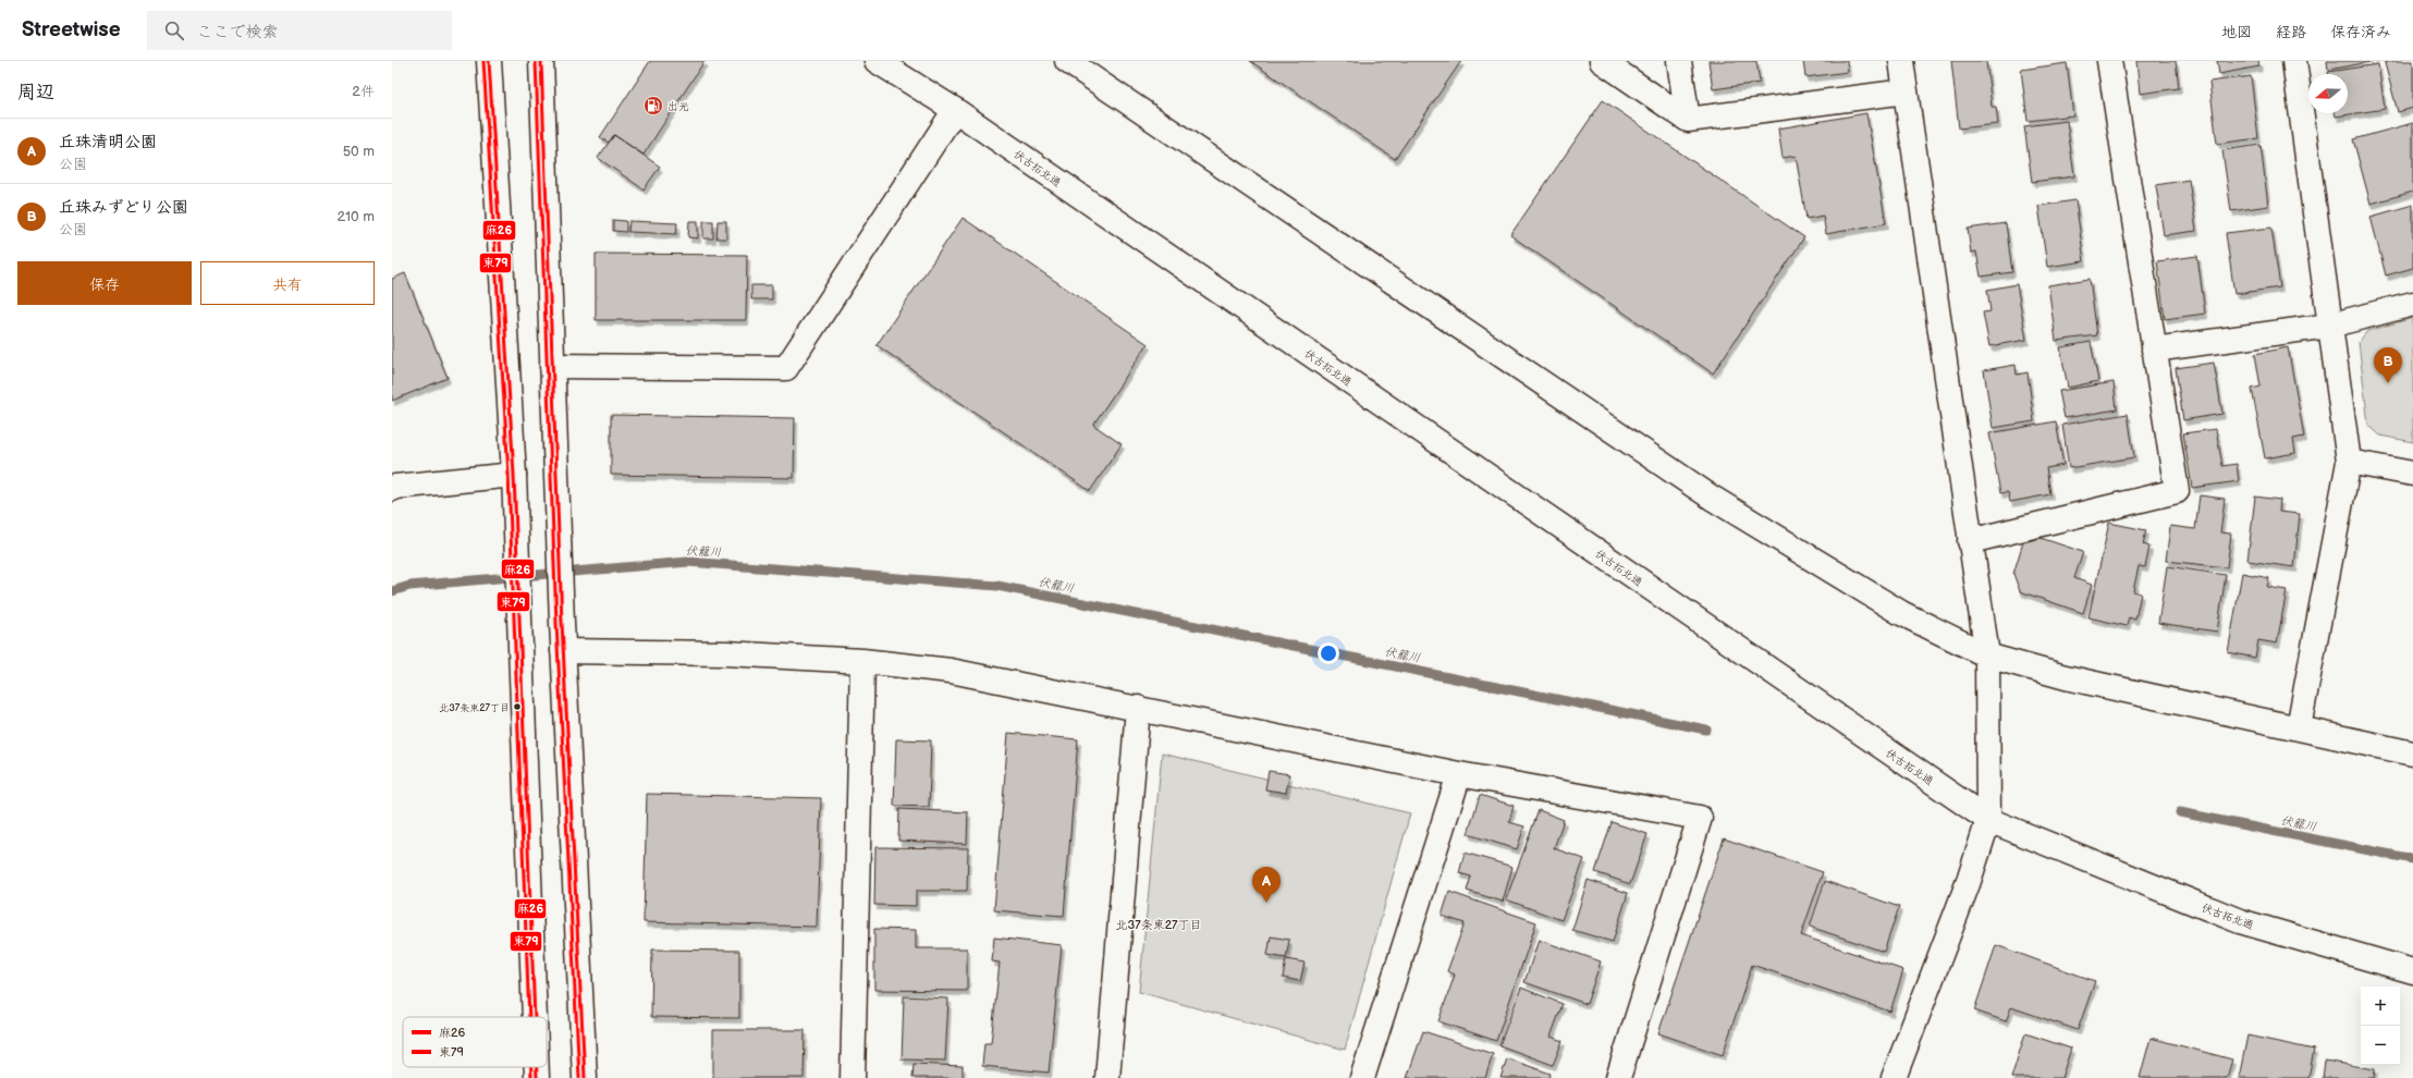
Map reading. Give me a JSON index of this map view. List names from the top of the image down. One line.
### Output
{"streets":{"street":["伏古拓北通"]},"districts":["北37条東27丁目"],"water":["伏籠川"],"places":{"fuel station":["出光"],"other":["北37条東27丁目"]},"lines":["transit line 麻26","transit line 東79"],"legend":["麻26","東79"],"north":"left","page":{"header":"Streetwise","search":"ここで検索","nav":["地図","経路","保存済み"],"heading":["周辺","2件"],"list":[{"mark":"A","name":"丘珠清明公園","note":"公園","value":"50 m"},{"mark":"B","name":"丘珠みずどり公園","note":"公園","value":"210 m"}],"buttons":["保存","共有"],"pins":["B","A"],"map_buttons":["+","−"]}}
